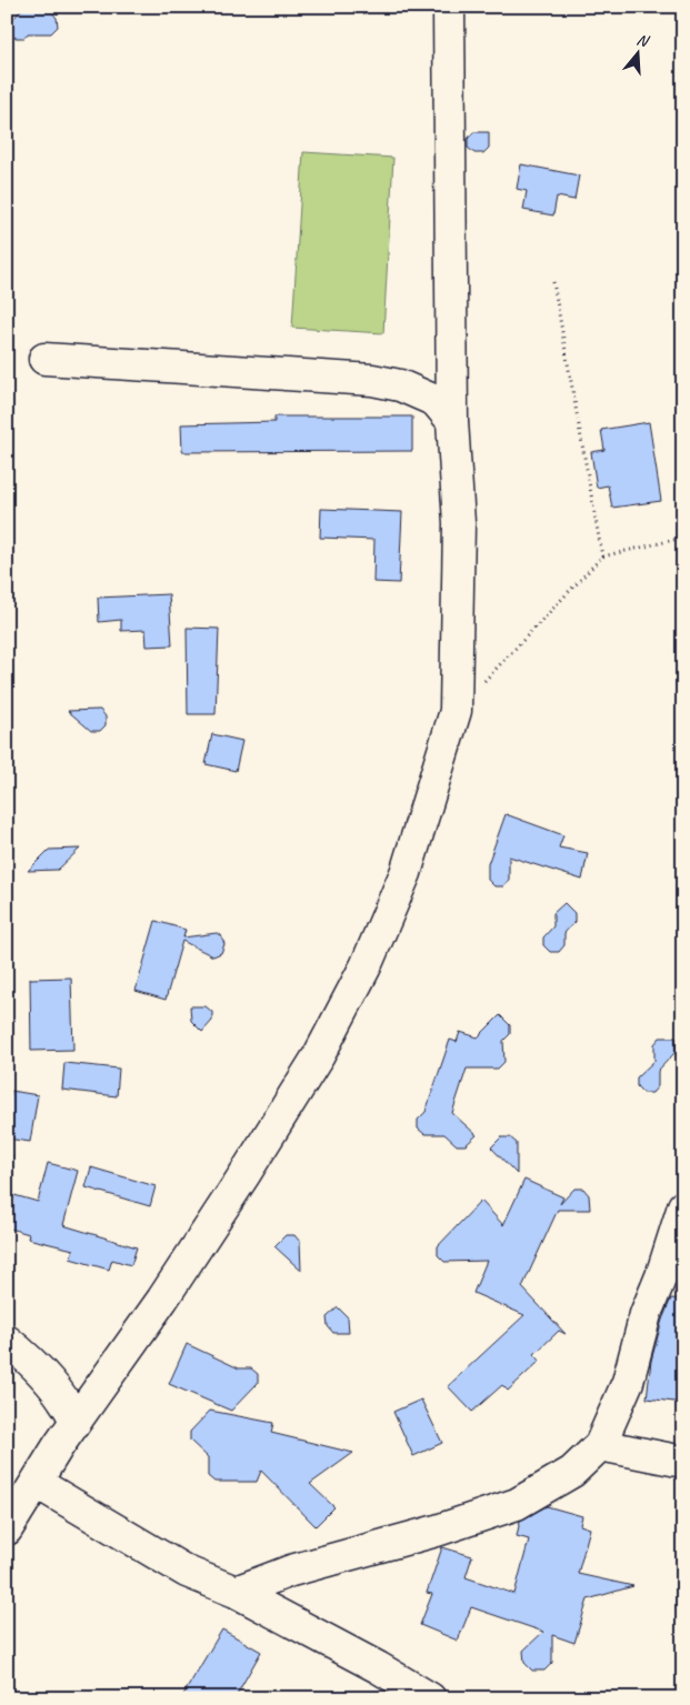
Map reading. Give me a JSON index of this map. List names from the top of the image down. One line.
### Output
{"north":"top"}
